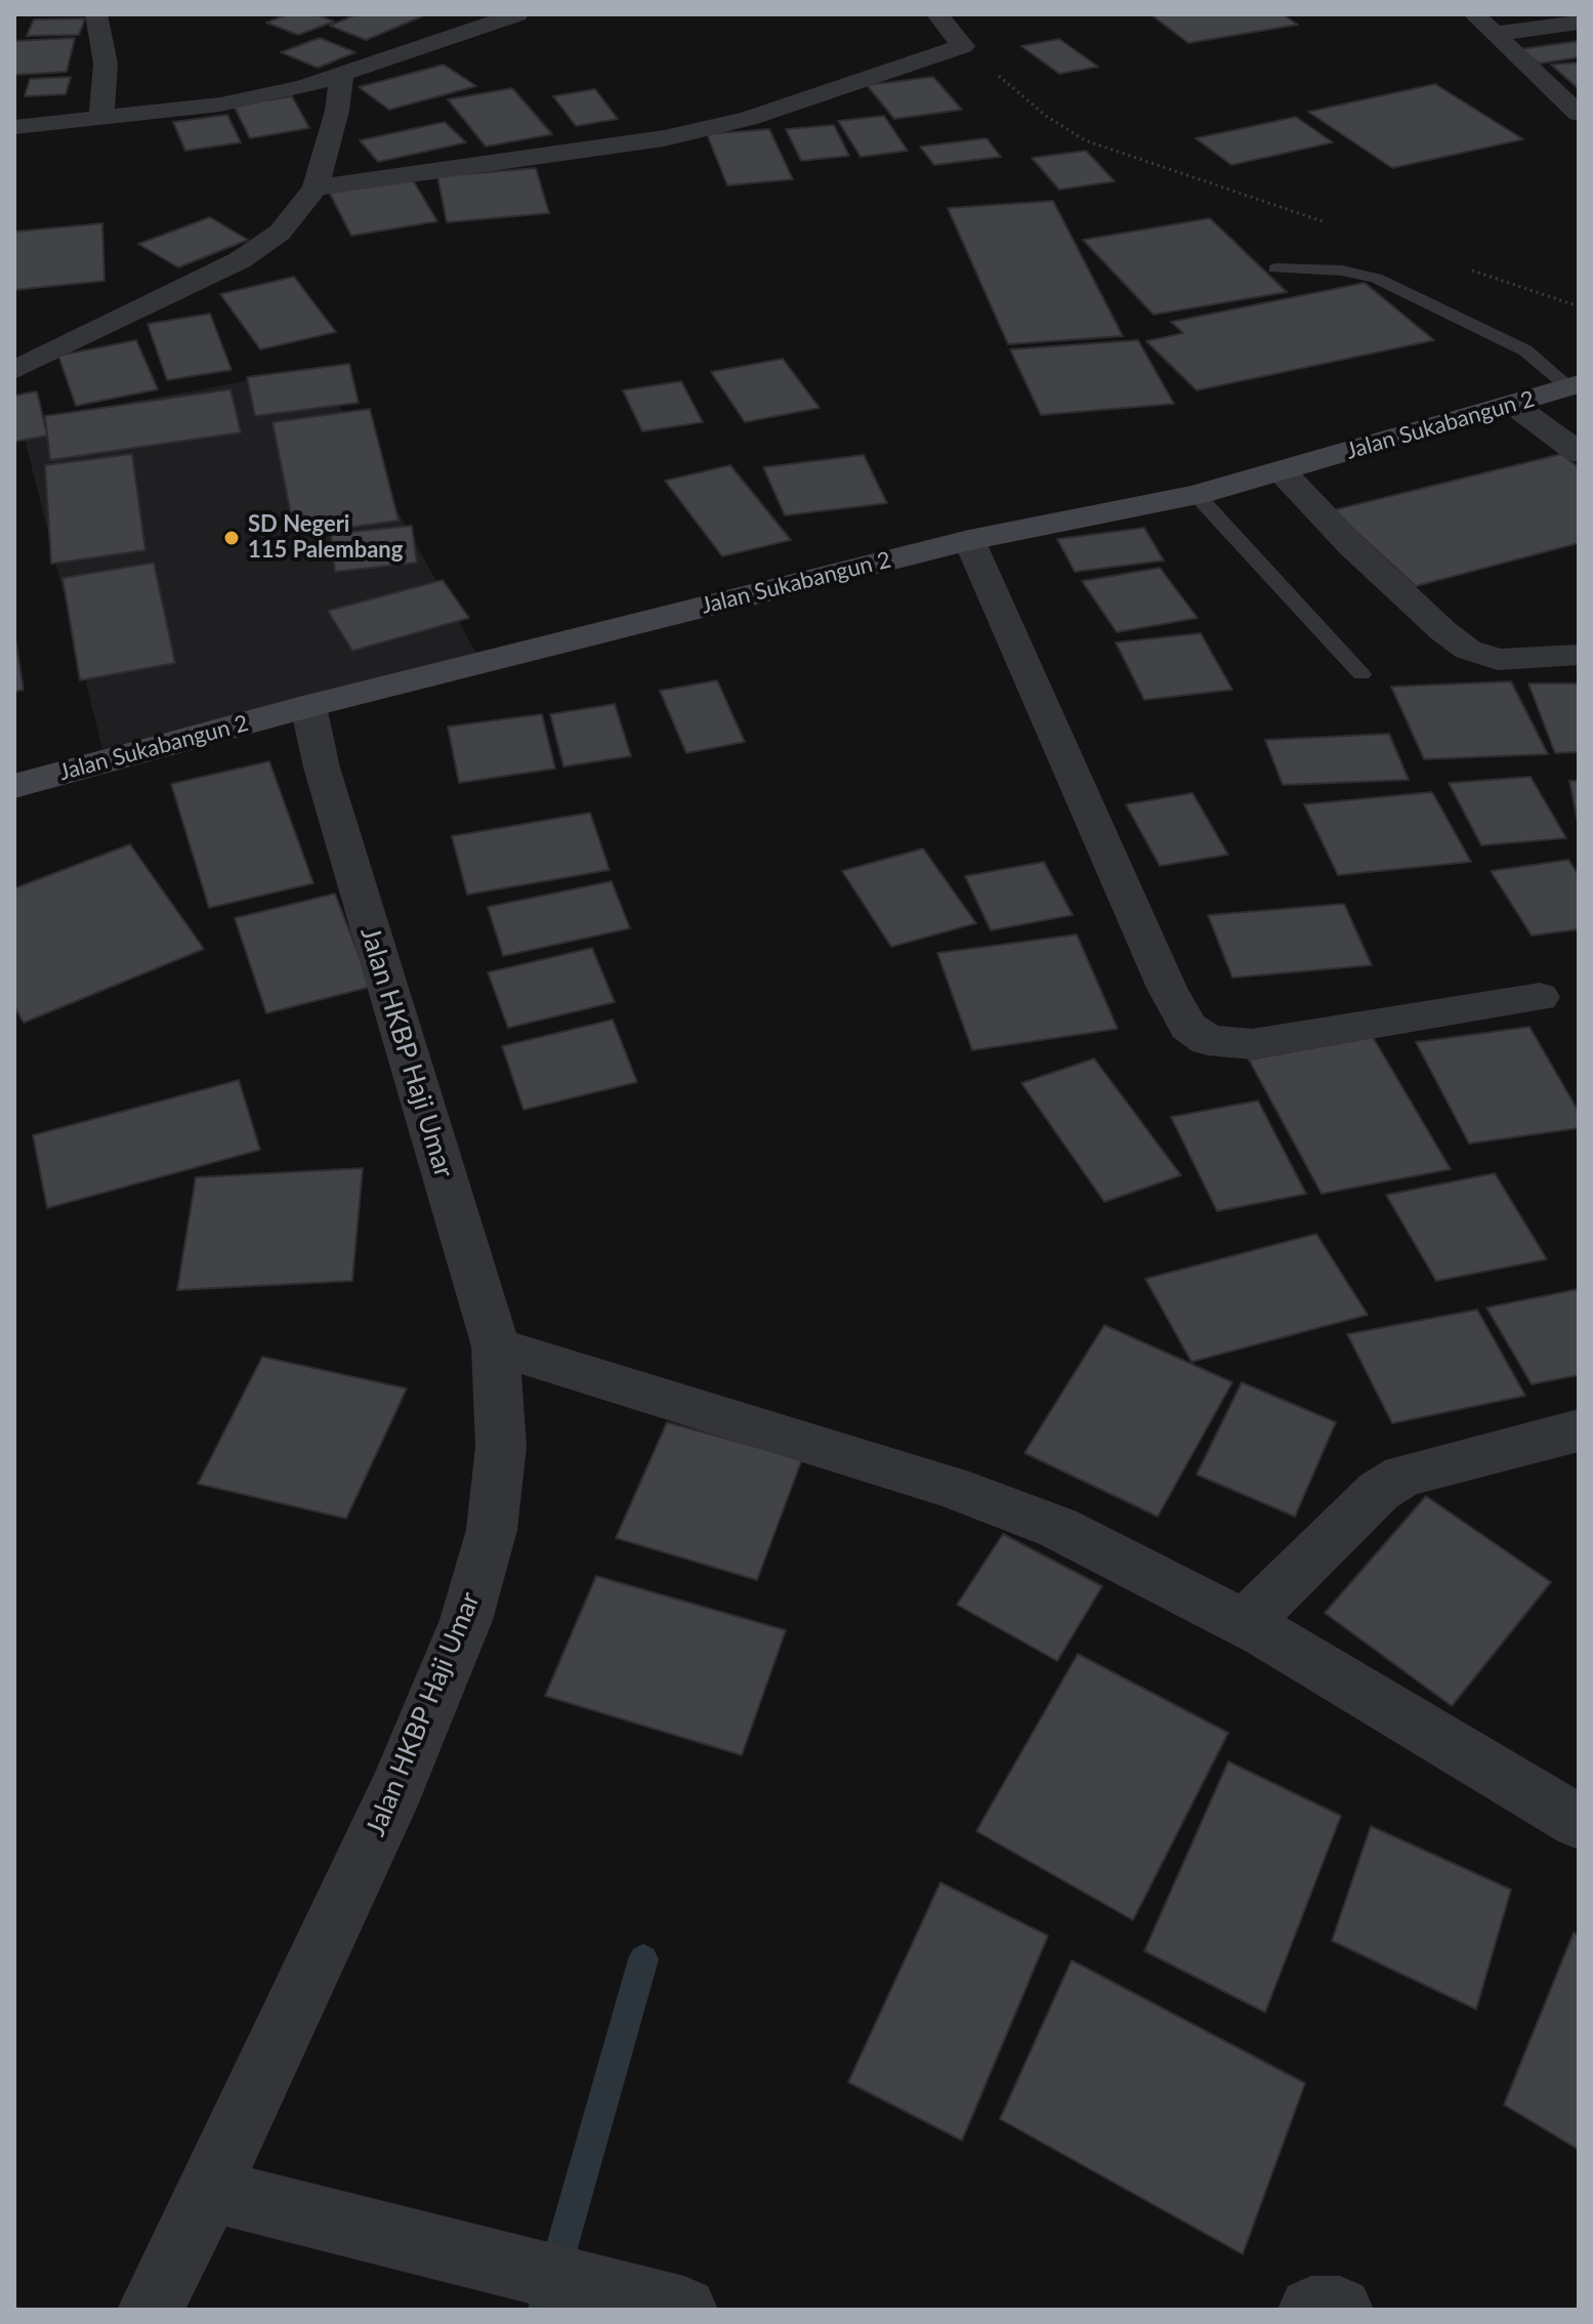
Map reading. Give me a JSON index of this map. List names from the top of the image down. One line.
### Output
{"streets":{"street":["Jalan Sukabangun 2","Jalan HKBP Haji Umar"]},"crossings":[["Jalan Sukabangun 2","Jalan HKBP Haji Umar"]],"places":["SD Negeri 115 Palembang"]}
